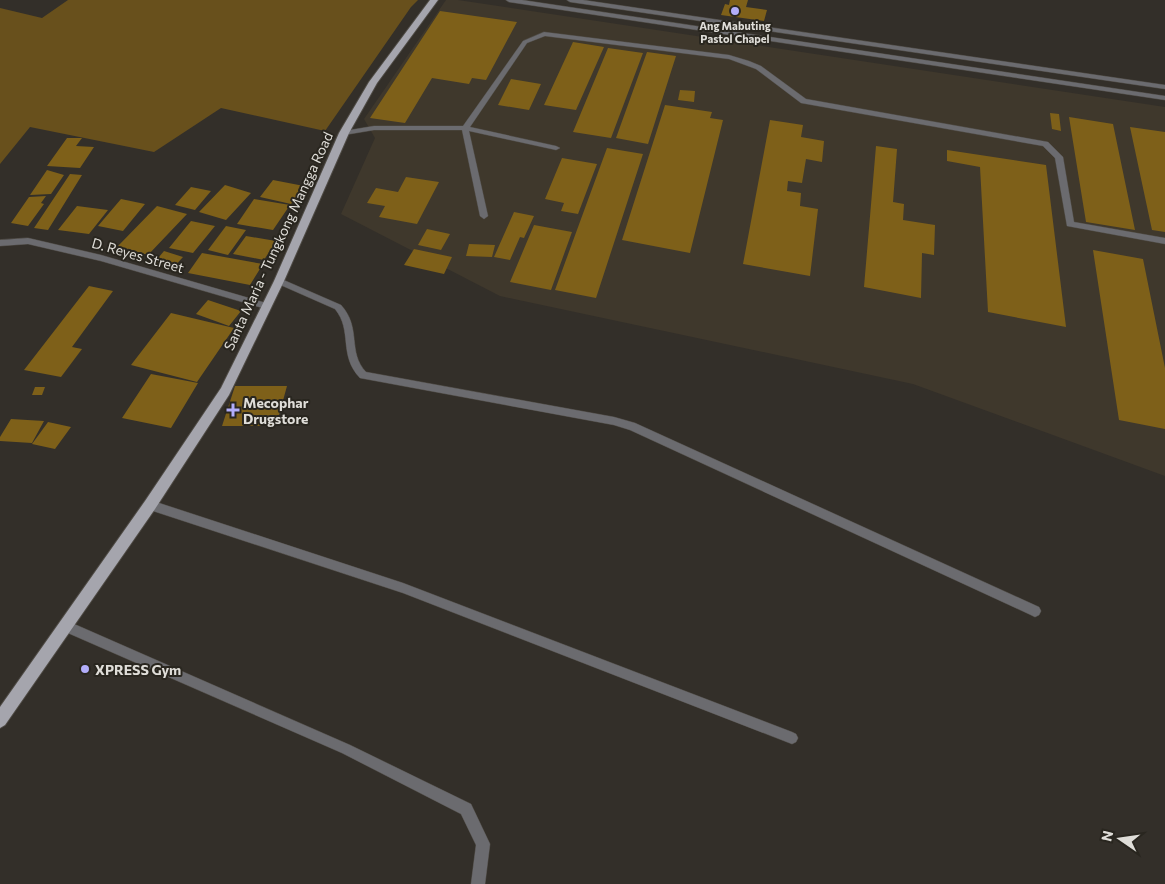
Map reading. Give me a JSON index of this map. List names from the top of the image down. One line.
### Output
{"streets":{"main road":["Santa Maria - Tungkong Mangga Road"],"street":["D. Reyes Street"]},"crossings":[["Santa Maria - Tungkong Mangga Road","D. Reyes Street"]],"places":{"other":["Ang Mabuting Pastol Chapel","XPRESS Gym"],"health":["Mecophar Drugstore"]},"north":"left"}
